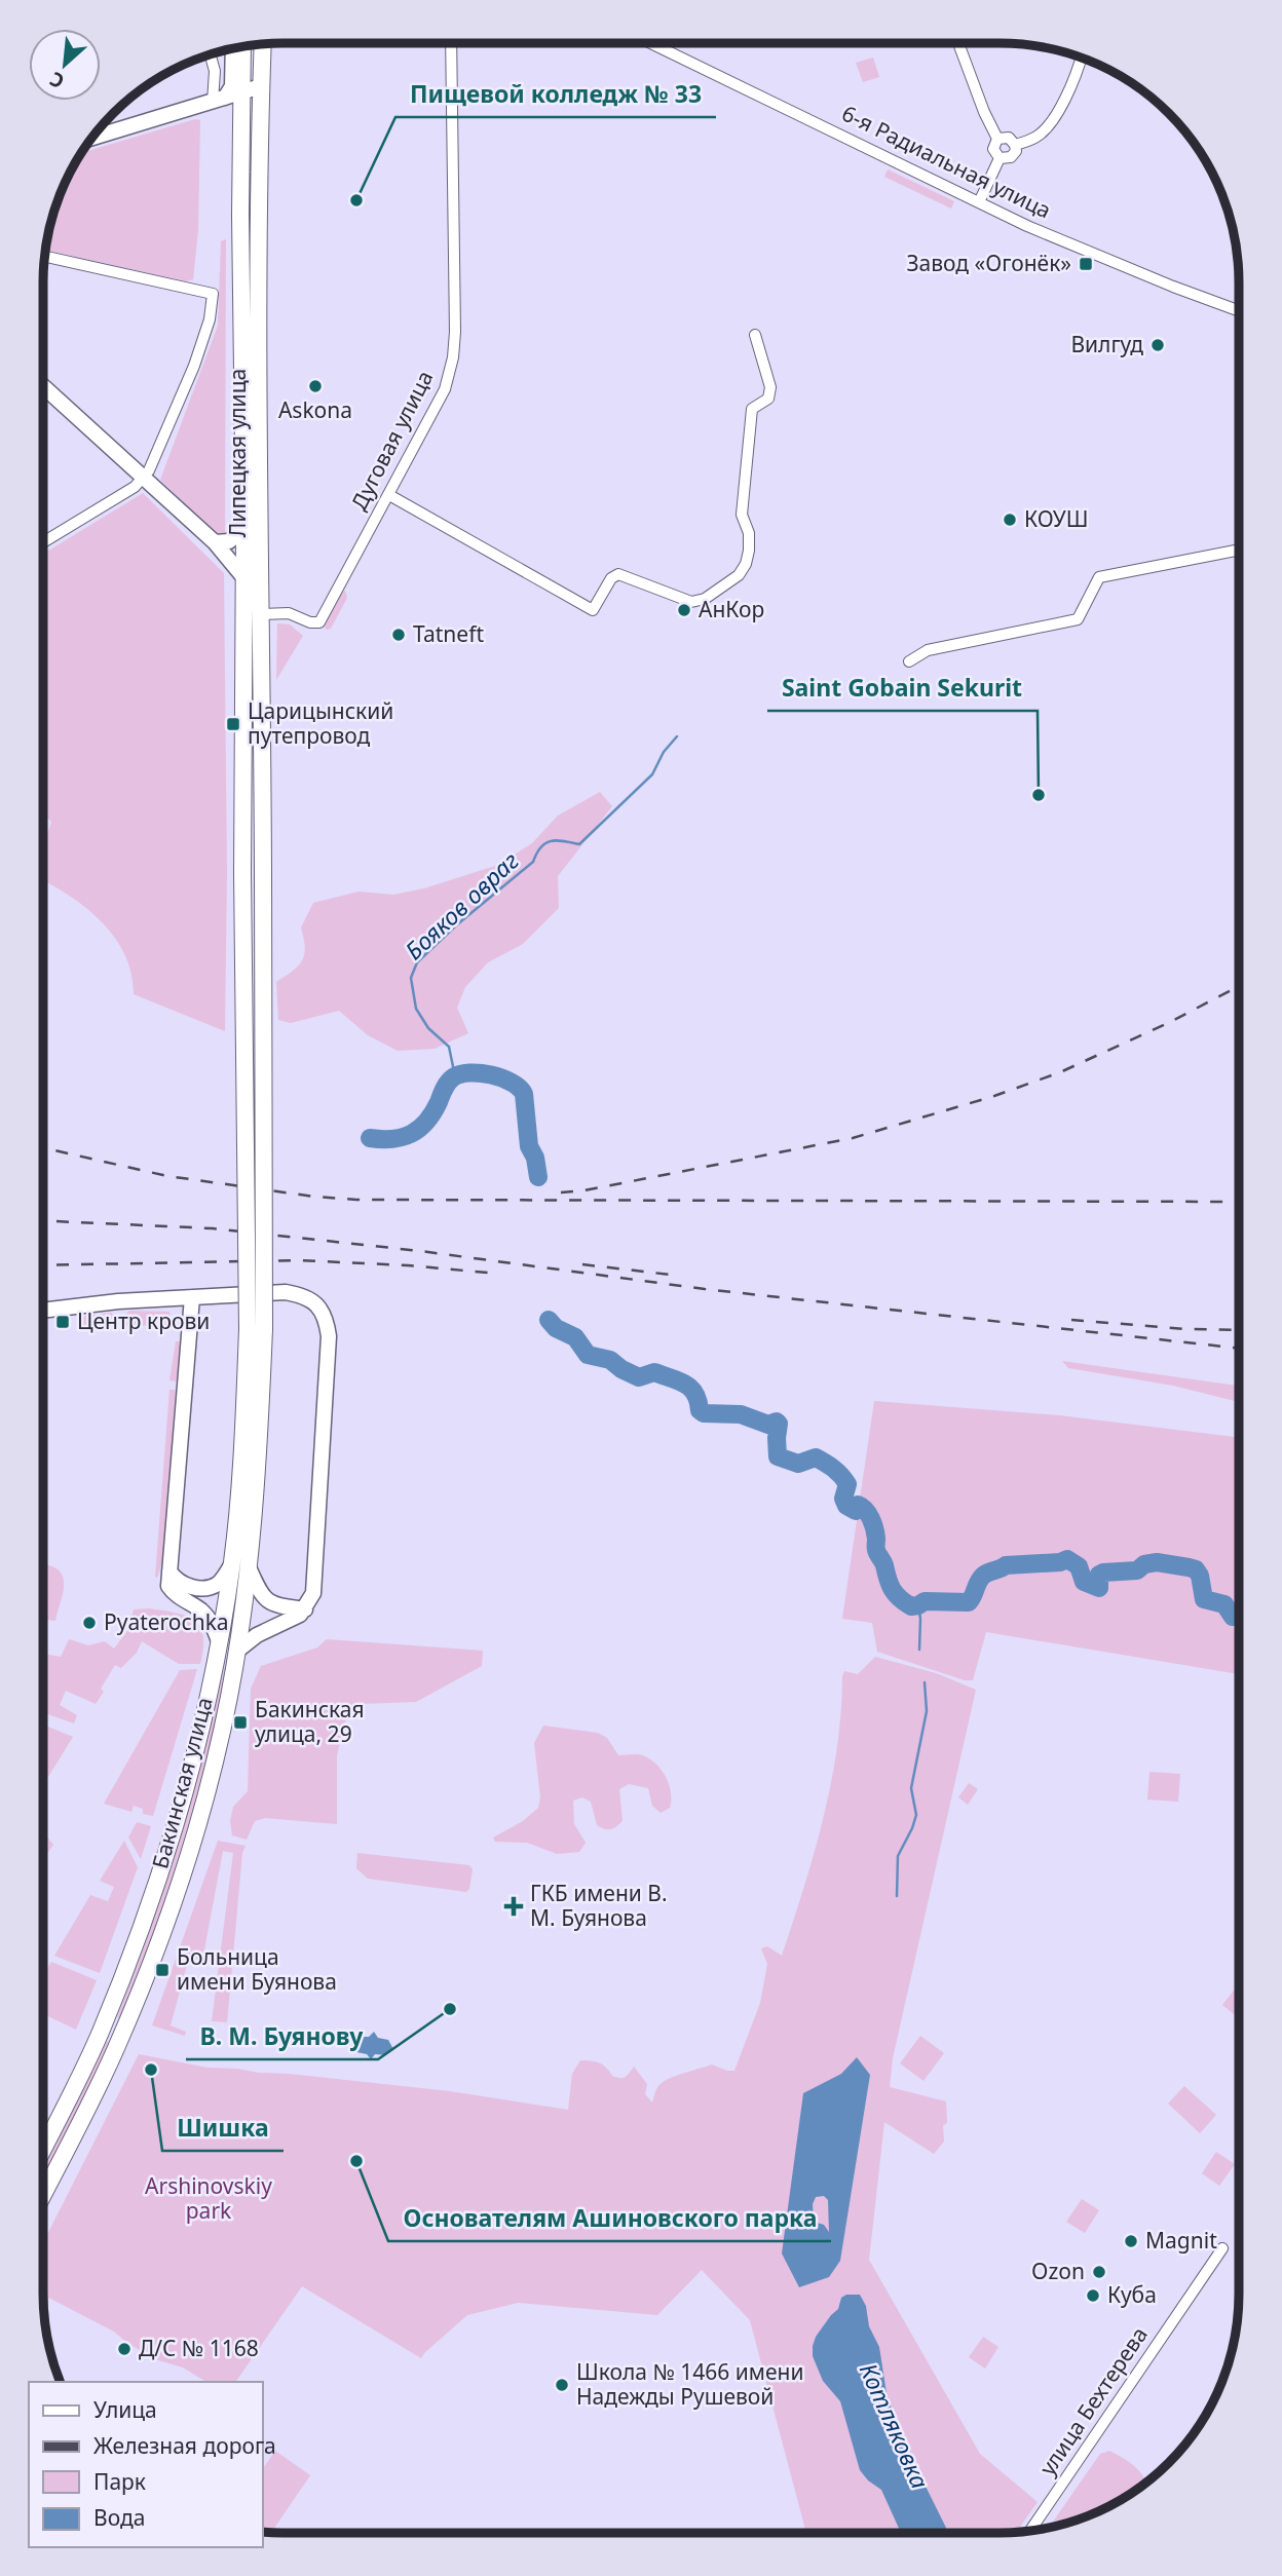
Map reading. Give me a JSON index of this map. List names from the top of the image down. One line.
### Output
{"streets":{"main road":["Липецкая улица","Бакинская улица"],"street":["6-я Радиальная улица","Дуговая улица","улица Бехтерева"]},"crossings":[["Дуговая улица","Липецкая улица"],["Липецкая улица","Бакинская улица"]],"water":["Бояков овраг","Котляковка"],"parks":["Arshinovskiy park"],"places":{"other":["Пищевой колледж № 33","Вилгуд","Askona","КОУШ","АнКор","Tatneft","Saint Gobain Sekurit","Pyaterochka","В. М. Буянову","Шишка","Основателям Ашиновского парка","Magnit","Ozon","Куба","Д/C № 1168","Школа № 1466 имени Надежды Рушевой"],"transit":["Завод «Огонёк»","Царицынский путепровод","Центр крови","Бакинская улица, 29","Больница имени Буянова"],"health":["ГКБ имени В. М. Буянова"]},"legend":["Улица","Железная дорога","Парк","Вода"],"north":"bottom left"}
